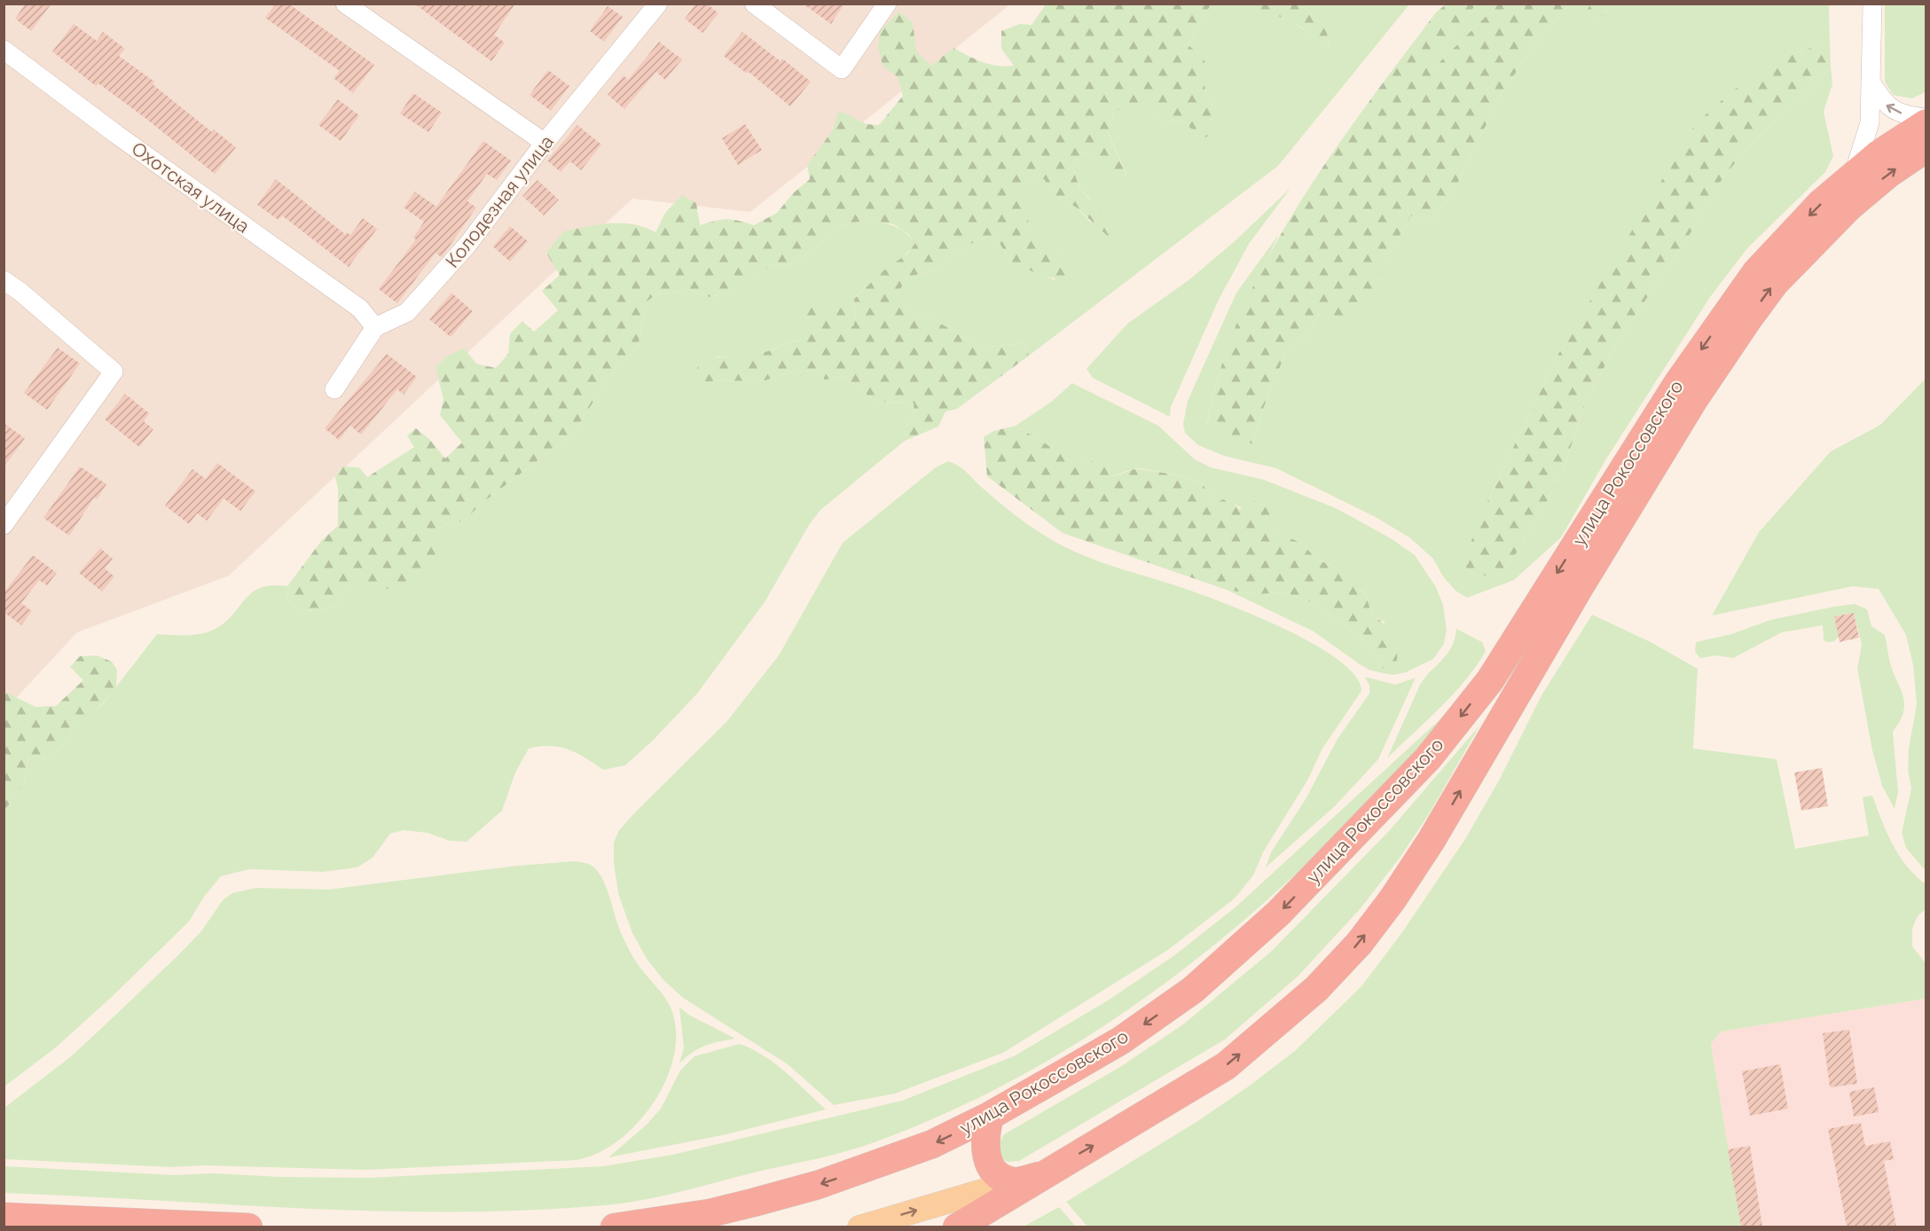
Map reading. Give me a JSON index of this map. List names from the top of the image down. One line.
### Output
{"streets":{"highway":["улица Рокоссовского"],"street":["Охотская улица","Колодезная улица"]},"crossings":[["Охотская улица","Колодезная улица"]]}
